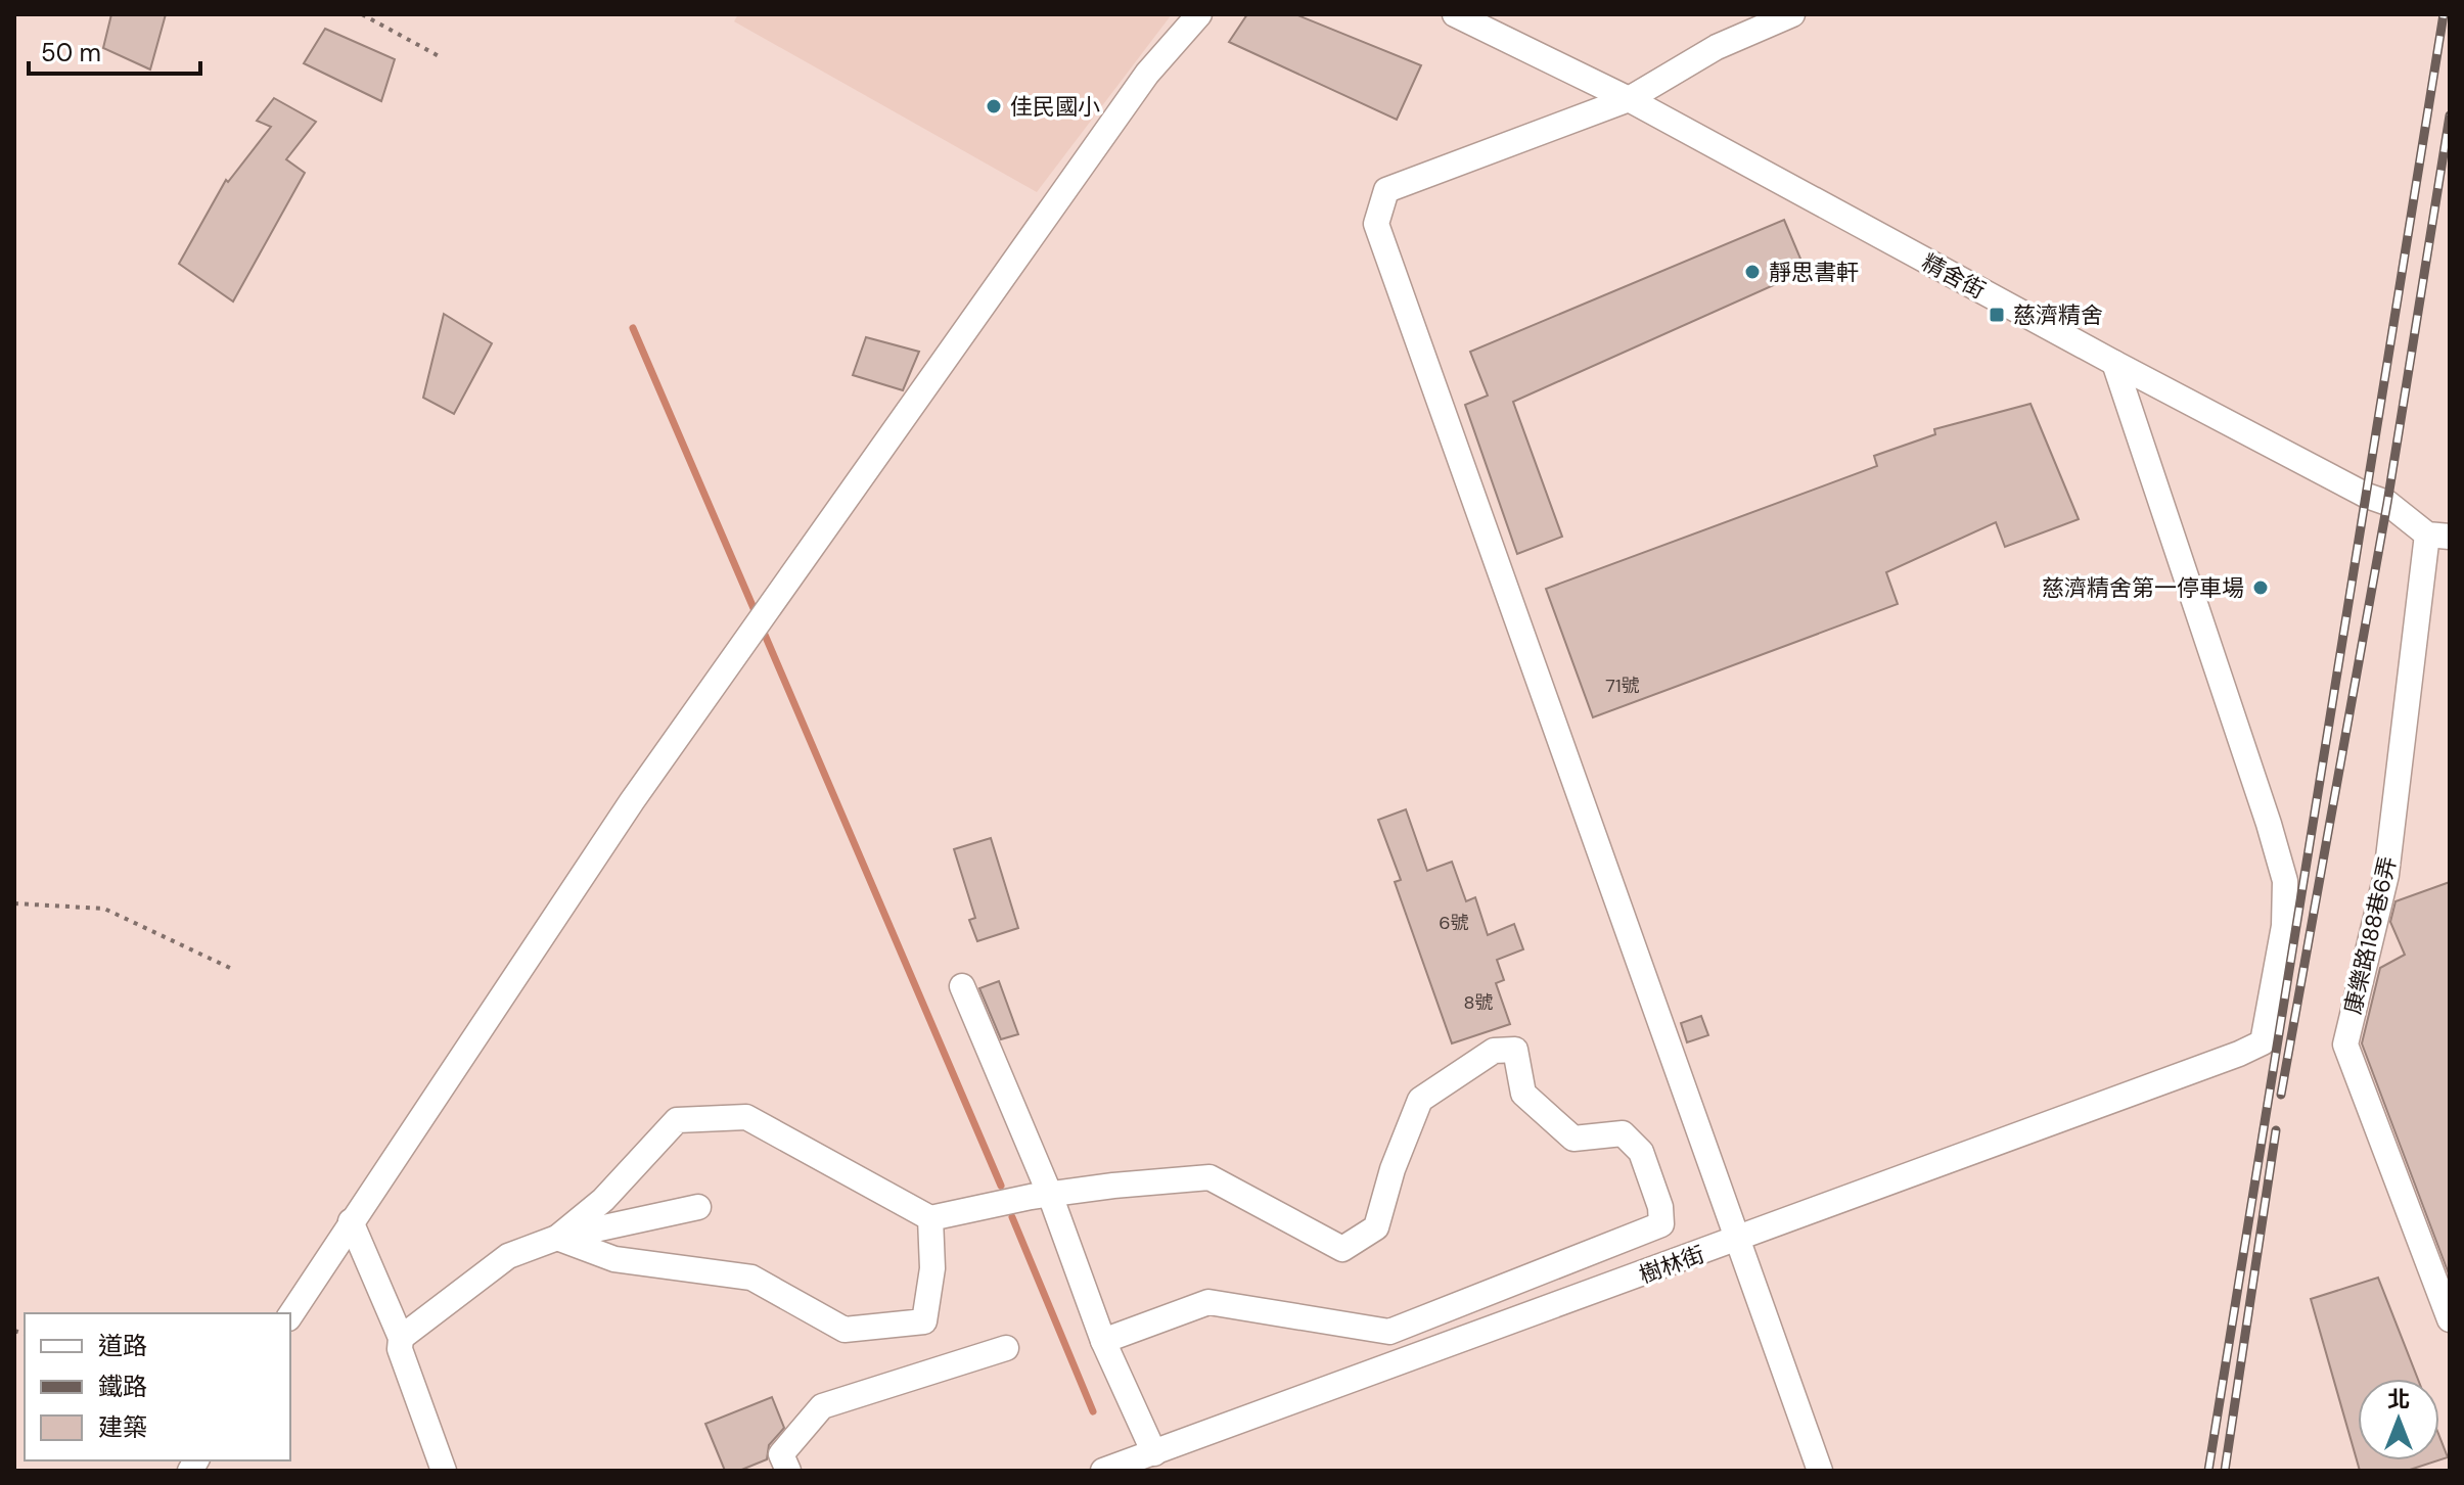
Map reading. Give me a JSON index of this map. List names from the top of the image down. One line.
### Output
{"streets":{"street":["精舍街","康樂路188巷6弄","樹林街"]},"crossings":[["精舍街","康樂路188巷6弄"],["精舍街","樹林街"]],"places":{"other":["佳民國小","靜思書軒","慈濟精舍第一停車場"],"transit":["慈濟精舍"]},"house_numbers":["71號","6號","8號"],"legend":["道路","鐵路","建築"],"scale_bar":"50 m","north":"top"}
